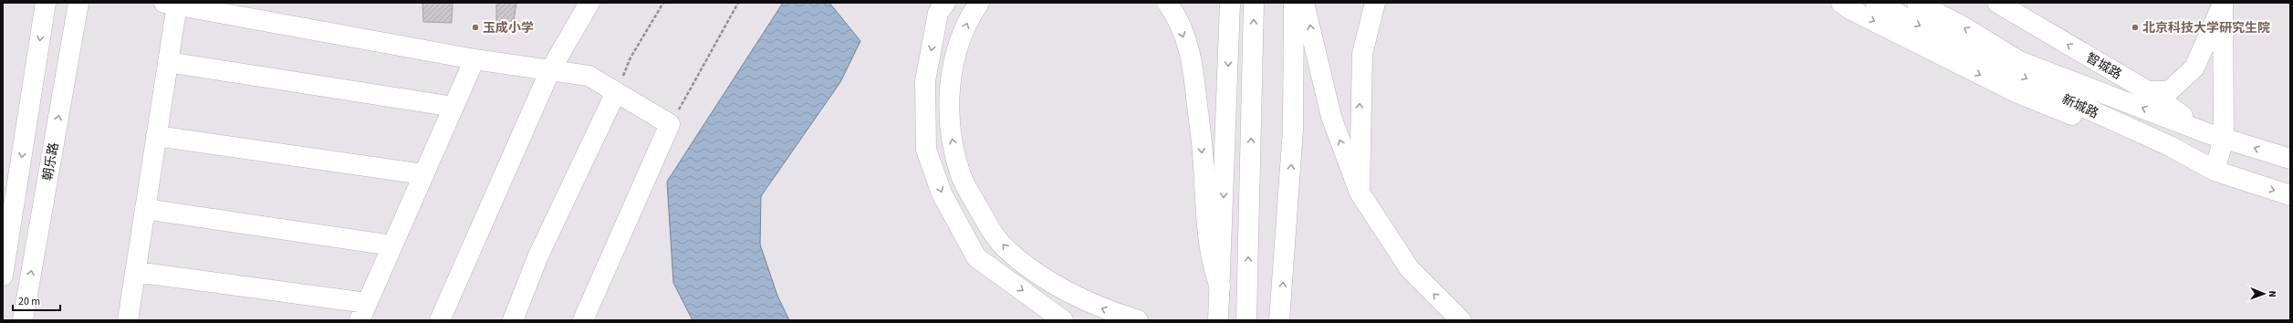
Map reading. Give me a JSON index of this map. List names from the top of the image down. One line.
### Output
{"streets":{"main road":["智城路","新城路","朝乐路"]},"crossings":[["智城路","新城路"]],"places":["玉成小学","北京科技大学研究生院"],"scale_bar":"20 m","north":"right"}
